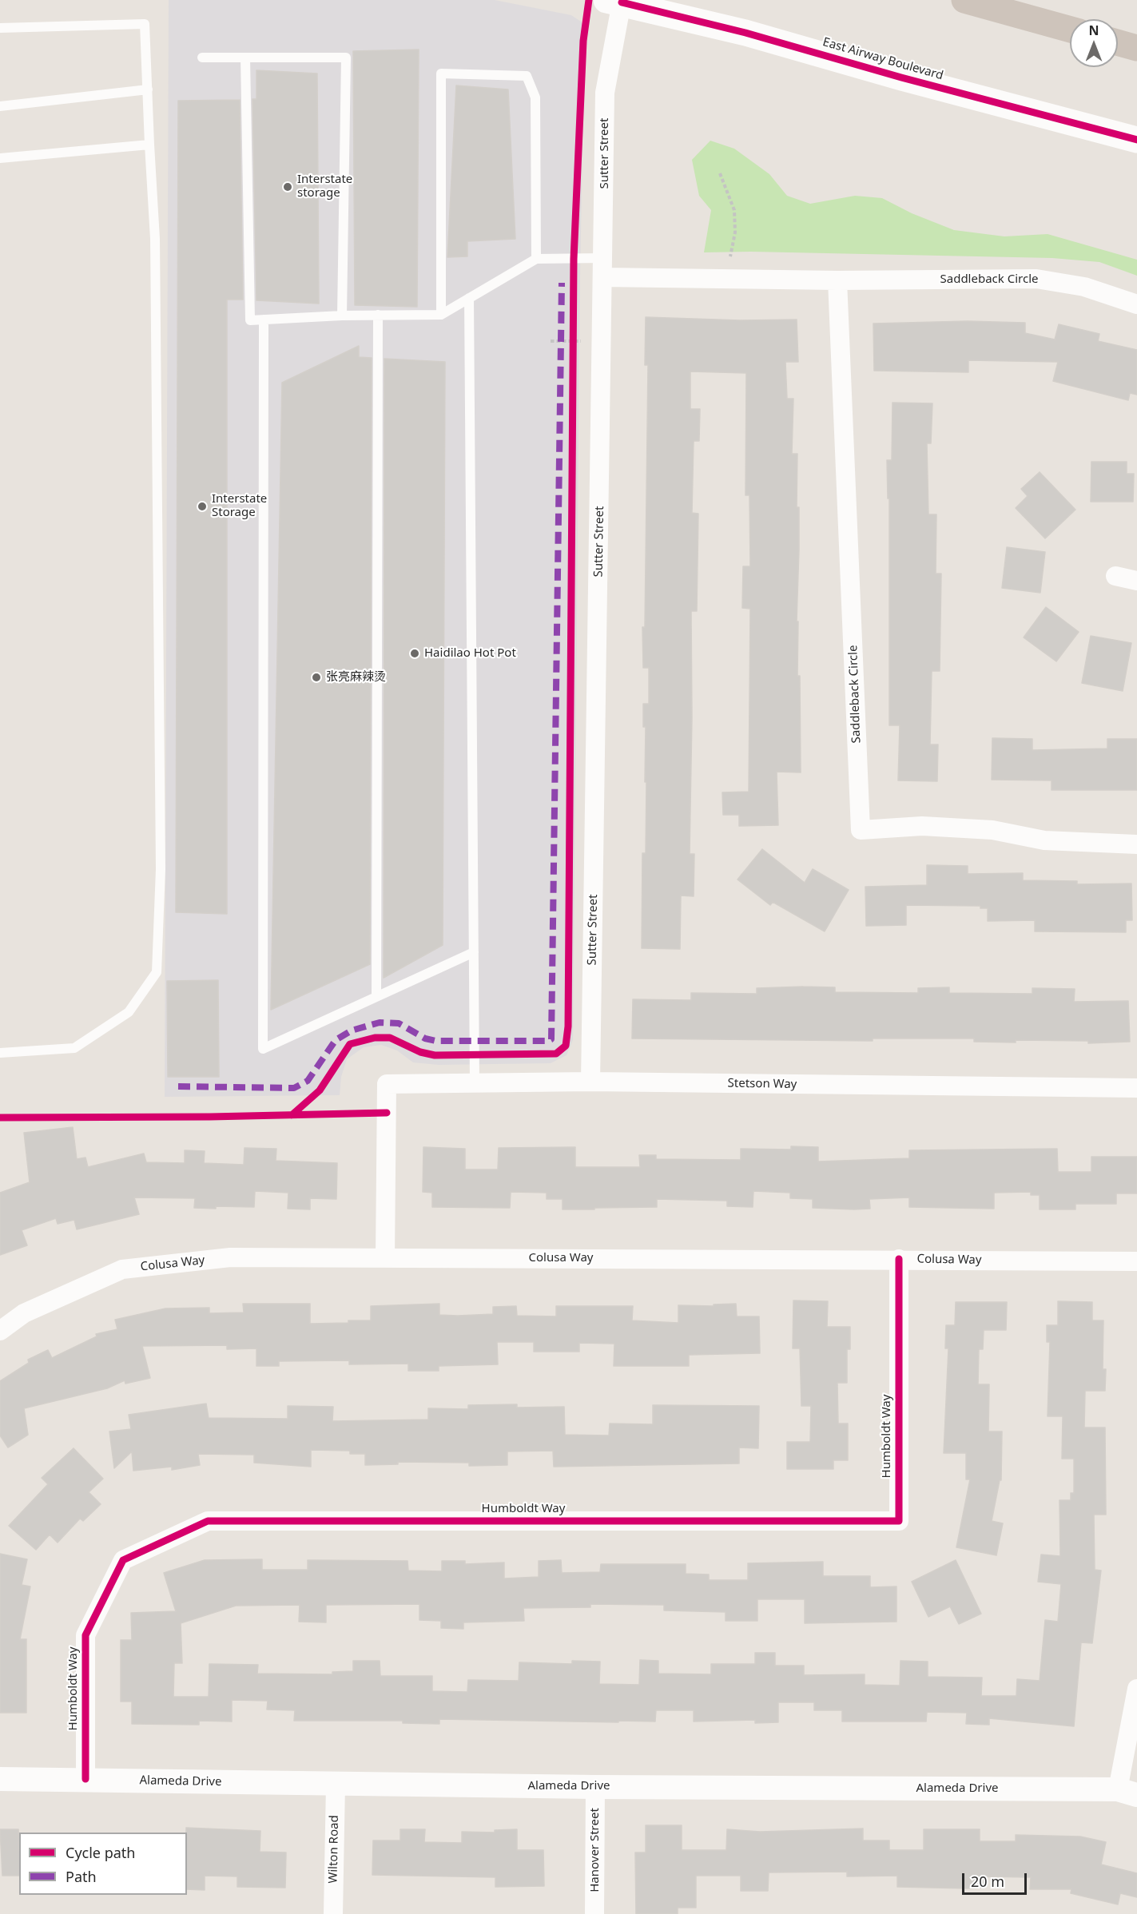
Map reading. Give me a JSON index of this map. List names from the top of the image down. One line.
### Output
{"streets":{"main road":["East Airway Boulevard"],"street":["Sutter Street","Saddleback Circle","Stetson Way","Colusa Way","Humboldt Way","Alameda Drive","Wilton Road","Hanover Street"]},"crossings":[["East Airway Boulevard","Sutter Street"],["Sutter Street","Saddleback Circle"],["Sutter Street","Stetson Way"],["Stetson Way","Colusa Way"],["Colusa Way","Humboldt Way"],["Humboldt Way","Alameda Drive"],["Alameda Drive","Wilton Road"],["Alameda Drive","Hanover Street"]],"places":["Interstate storage","Interstate Storage","Haidilao Hot Pot","张亮麻辣烫"],"legend":["Cycle path","Path"],"scale_bar":"20 m","north":"top"}
